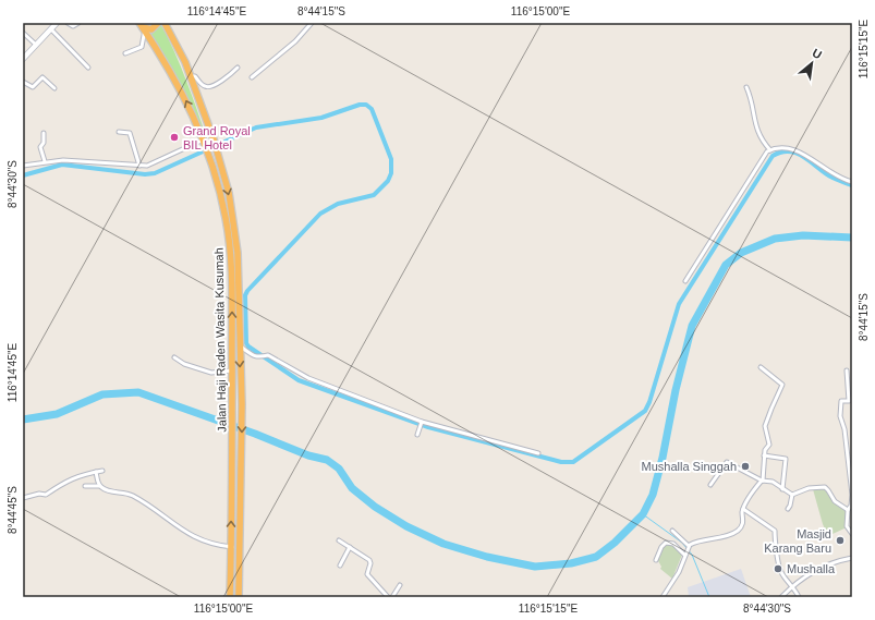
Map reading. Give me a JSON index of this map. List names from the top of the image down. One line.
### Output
{"streets":{"highway":["Jalan Haji Raden Wasita Kusumah"]},"places":["Grand Royal BIL Hotel","Mushalla Singgah","Masjid Karang Baru","Mushalla"],"north":"top right","coordinates":["116°14'45\"E","8°44'15\"S","116°15'00\"E","116°15'15\"E","8°44'30\"S","8°44'45\"S"]}
